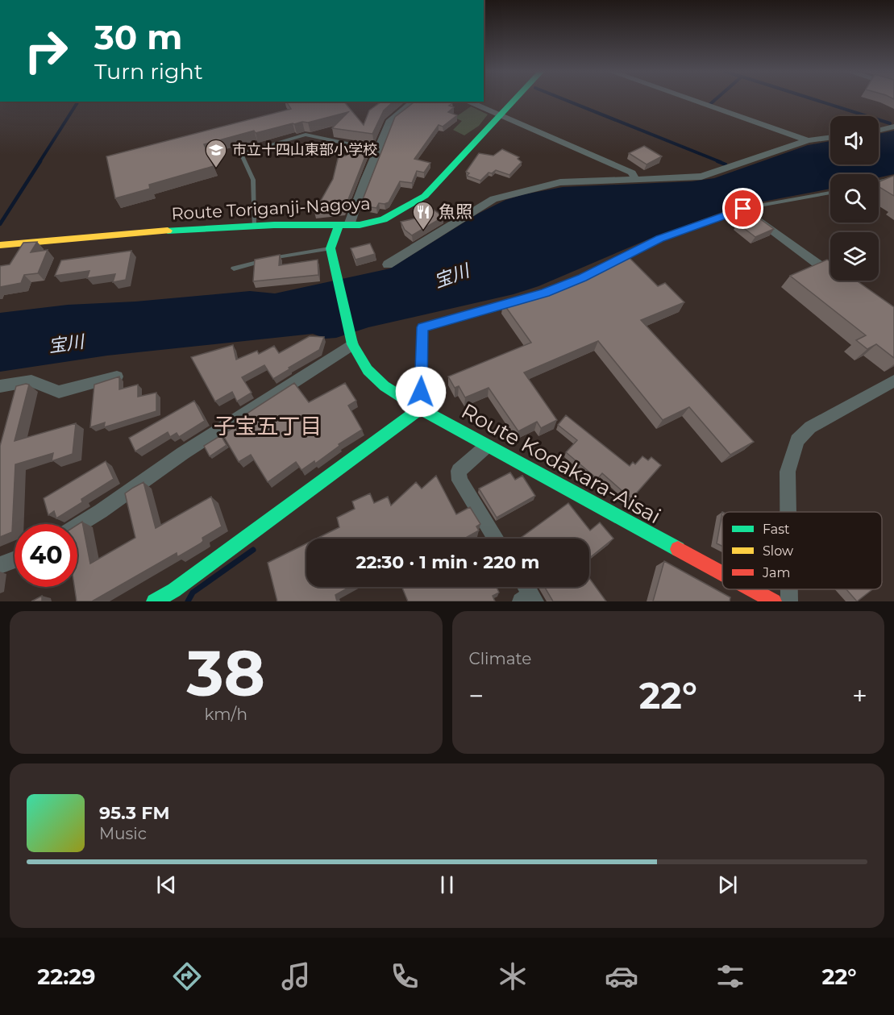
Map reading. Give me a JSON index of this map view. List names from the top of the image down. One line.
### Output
{"streets":{"main road":["Route Toriganji-Nagoya","Route Kodakara-Aisai"]},"districts":["子宝五丁目"],"water":["宝川"],"places":{"school or university":["市立十四山東部小学校"],"restaurant":["魚照"]},"legend":["Fast","Slow","Jam"],"page":{"turn":["30 m","Turn right"],"limit":"40","trip":"22:30 · 1 min · 220 m","tile":[["38","km/h"],"Climate"],"heat":["−","22°","+"],"song":["95.3 FM","Music"],"tabs":["22:29","22°"]}}
